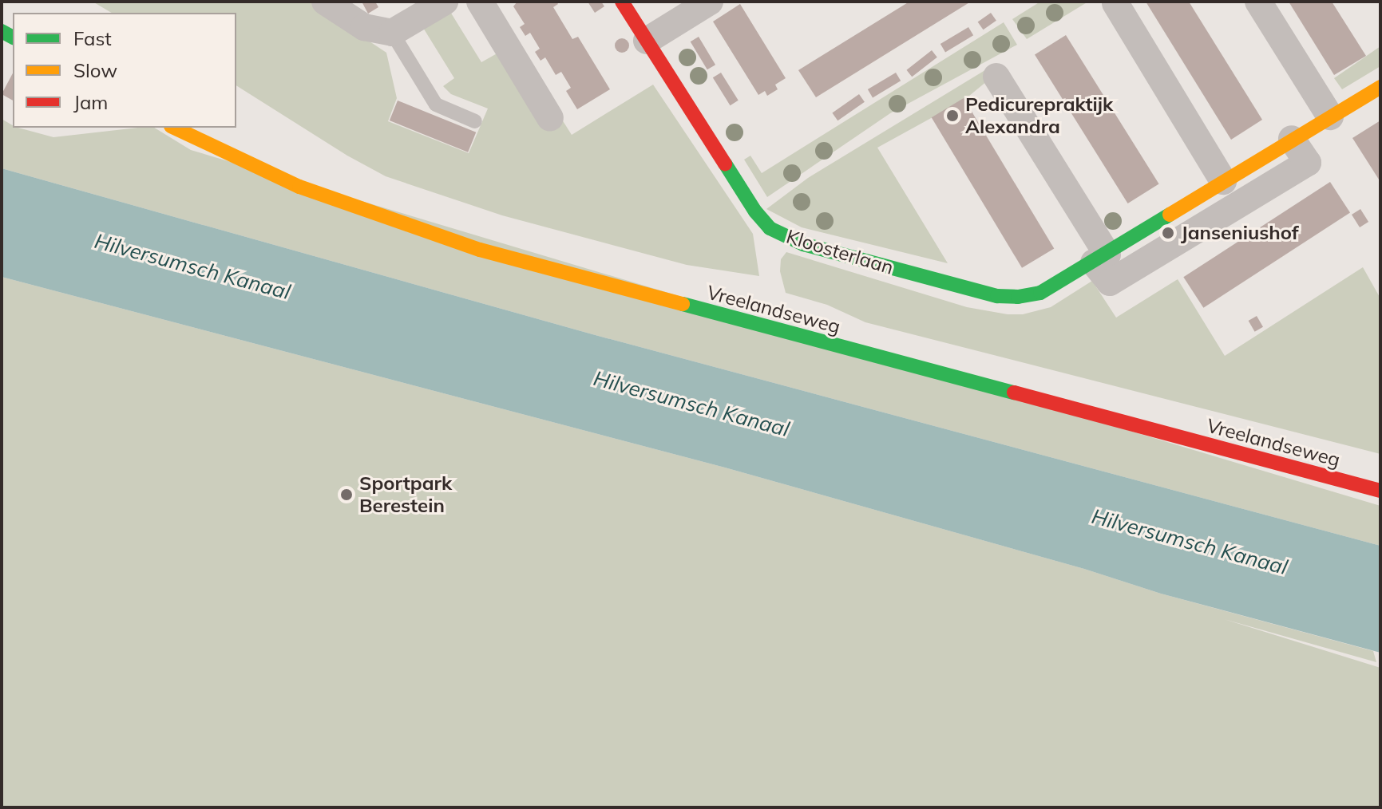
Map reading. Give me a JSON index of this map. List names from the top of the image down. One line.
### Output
{"streets":{"main road":["Kloosterlaan","Vreelandseweg"]},"water":["Hilversumsch Kanaal"],"places":["Pedicurepraktijk Alexandra","Janseniushof","Sportpark Berestein"],"legend":["Fast","Slow","Jam"]}
